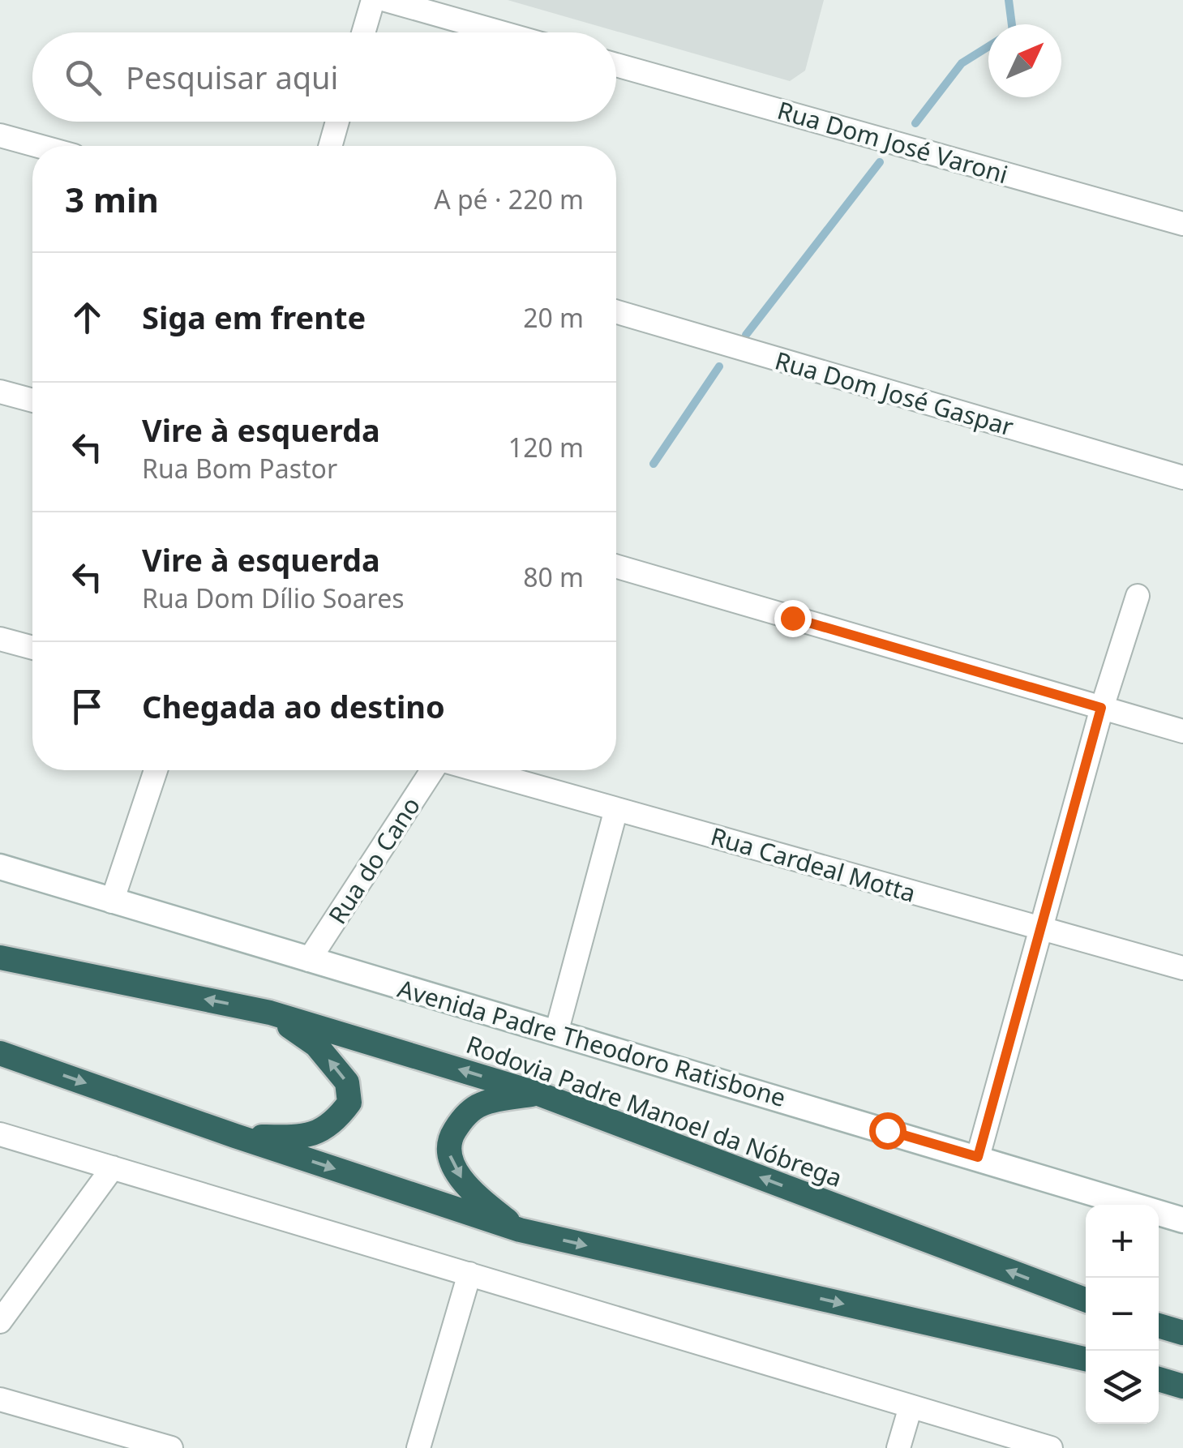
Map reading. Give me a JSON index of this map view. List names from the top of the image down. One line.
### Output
{"streets":{"highway":["Rodovia Padre Manoel da Nóbrega"],"street":["Rua Dom José Varoni","Rua Dom José Gaspar","Rua do Cano","Rua Cardeal Motta","Avenida Padre Theodoro Ratisbone"]},"crossings":[["Rua do Cano","Avenida Padre Theodoro Ratisbone"]],"north":"top right","page":{"search":"Pesquisar aqui","heading":["3 min","A pé · 220 m"],"list":[["Siga em frente","20 m"],["Vire à esquerda","Rua Bom Pastor","120 m"],["Vire à esquerda","Rua Dom Dílio Soares","80 m"],"Chegada ao destino"],"map_buttons":["+","−"]}}
